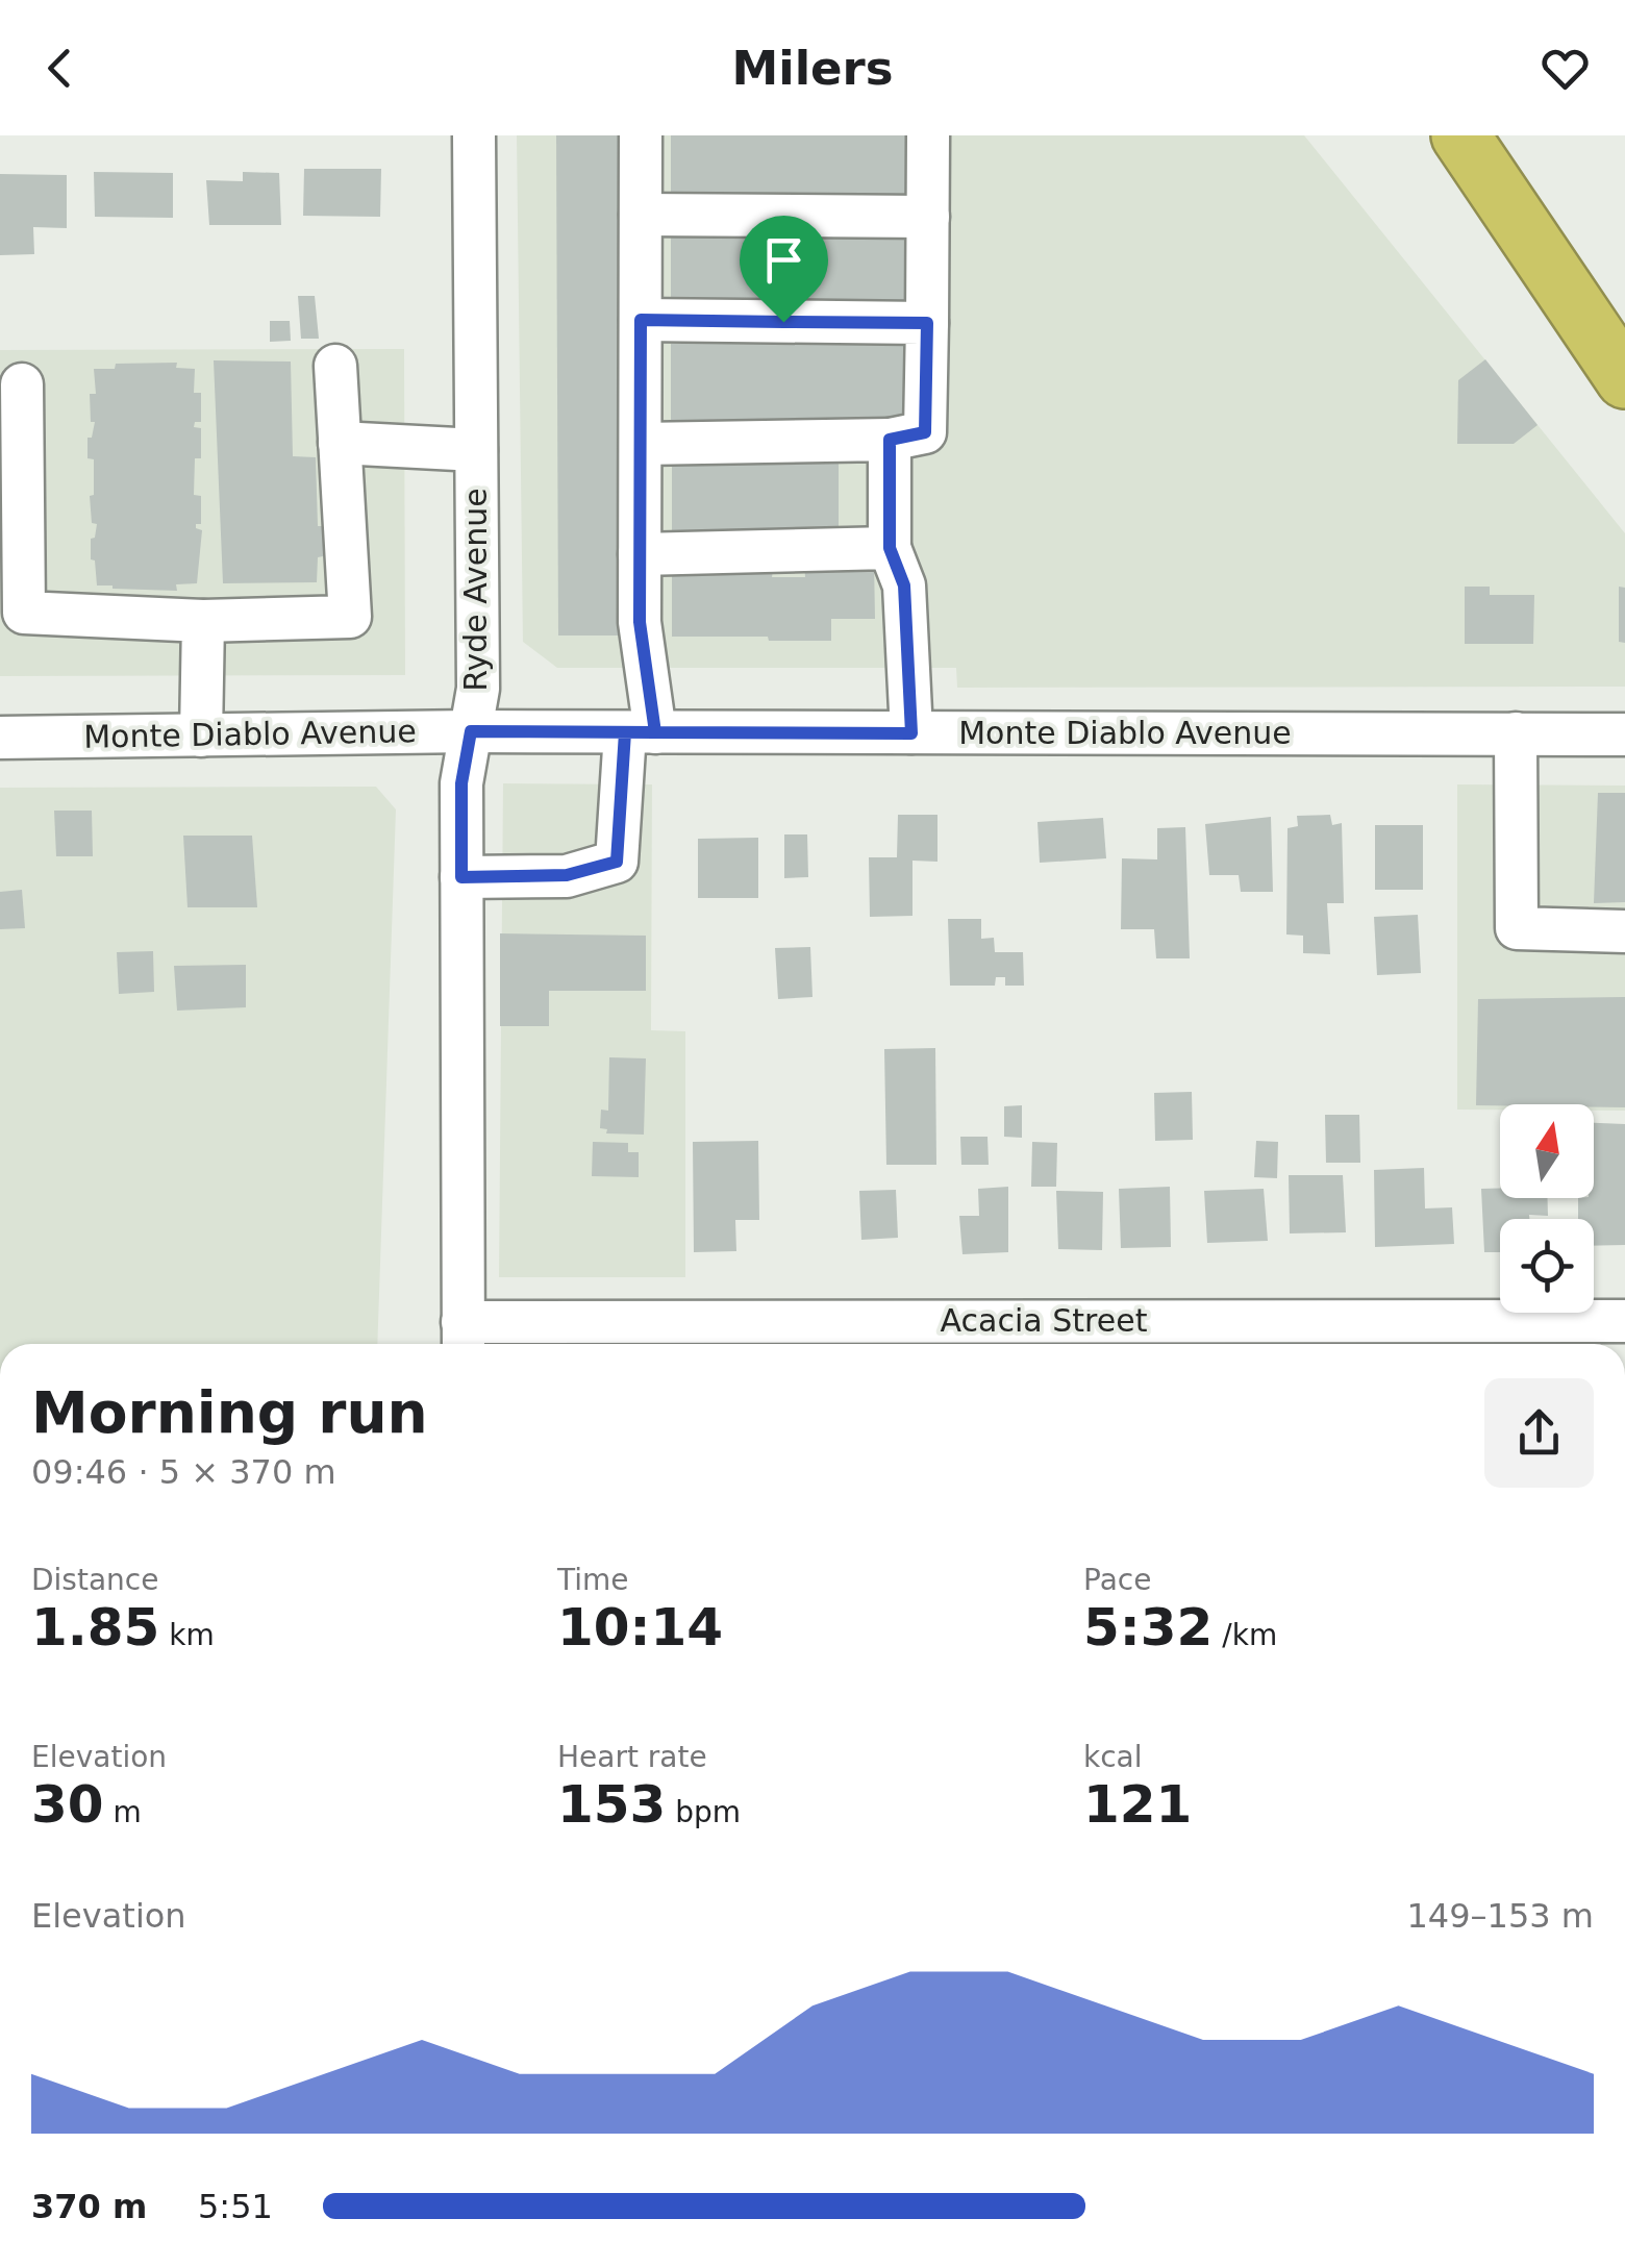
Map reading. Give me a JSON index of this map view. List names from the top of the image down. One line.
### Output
{"streets":{"street":["Ryde Avenue","Monte Diablo Avenue","Acacia Street"]},"crossings":[["Ryde Avenue","Monte Diablo Avenue"],["Ryde Avenue","Acacia Street"]],"north":"top","page":{"header":"Milers","heading":["Morning run","09:46 · 5 × 370 m"],"stats":[["Distance","1.85 km"],["Time","10:14"],["Pace","5:32 /km"],["Elevation","30 m"],["Heart rate","153 bpm"],["kcal","121"]],"chart":["Elevation","149–153 m"],"list":[{"name":"370 m","note":"5:51"}]}}
